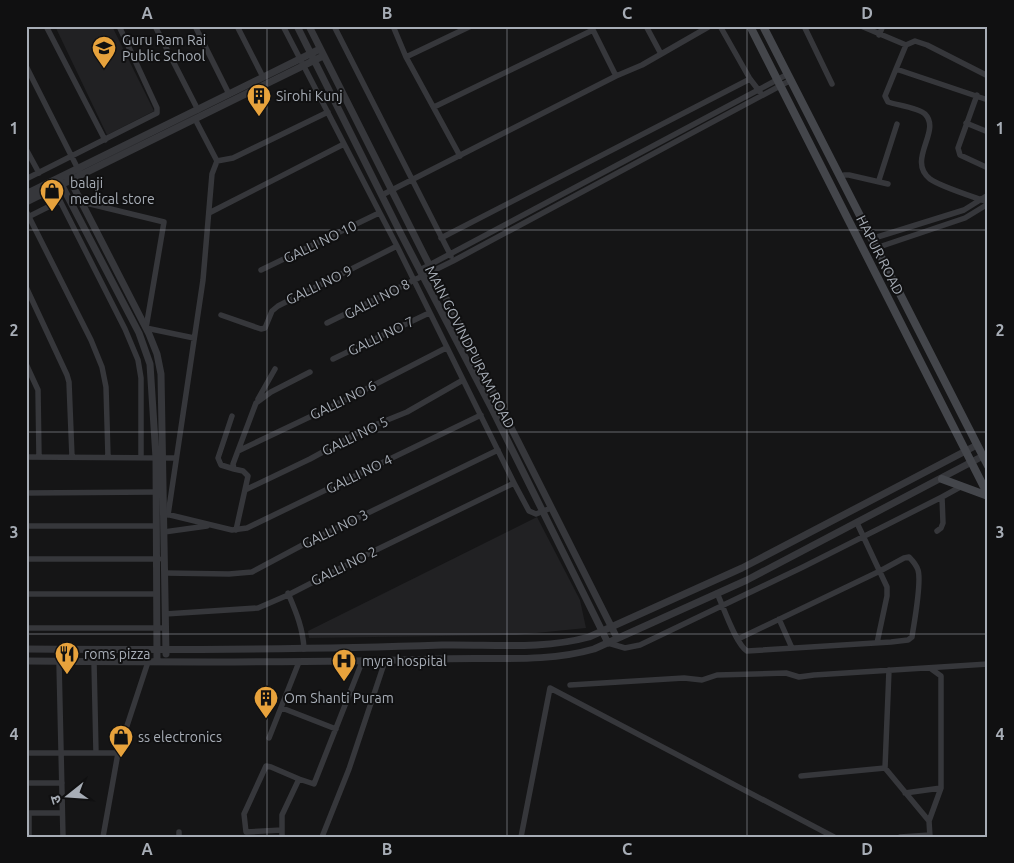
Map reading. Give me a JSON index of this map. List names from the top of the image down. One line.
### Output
{"streets":{"main road":["HAPUR ROAD"],"street":["GALLI NO 10","GALLI NO 9","GALLI NO 8","GALLI NO 7","MAIN GOVINDPURAM ROAD","GALLI NO 6","GALLI NO 5","GALLI NO 4","GALLI NO 3","GALLI NO 2"]},"crossings":[["GALLI NO 8","MAIN GOVINDPURAM ROAD"]],"places":{"school or university":["Guru Ram Rai Public School"],"building":["Sirohi Kunj","Om Shanti Puram"],"shop":["balaji medical store","ss electronics"],"restaurant":["roms pizza"],"hospital":["myra hospital"]},"north":"left","grid":{"columns":["A","B","C","D"],"rows":["1","2","3","4"]}}
